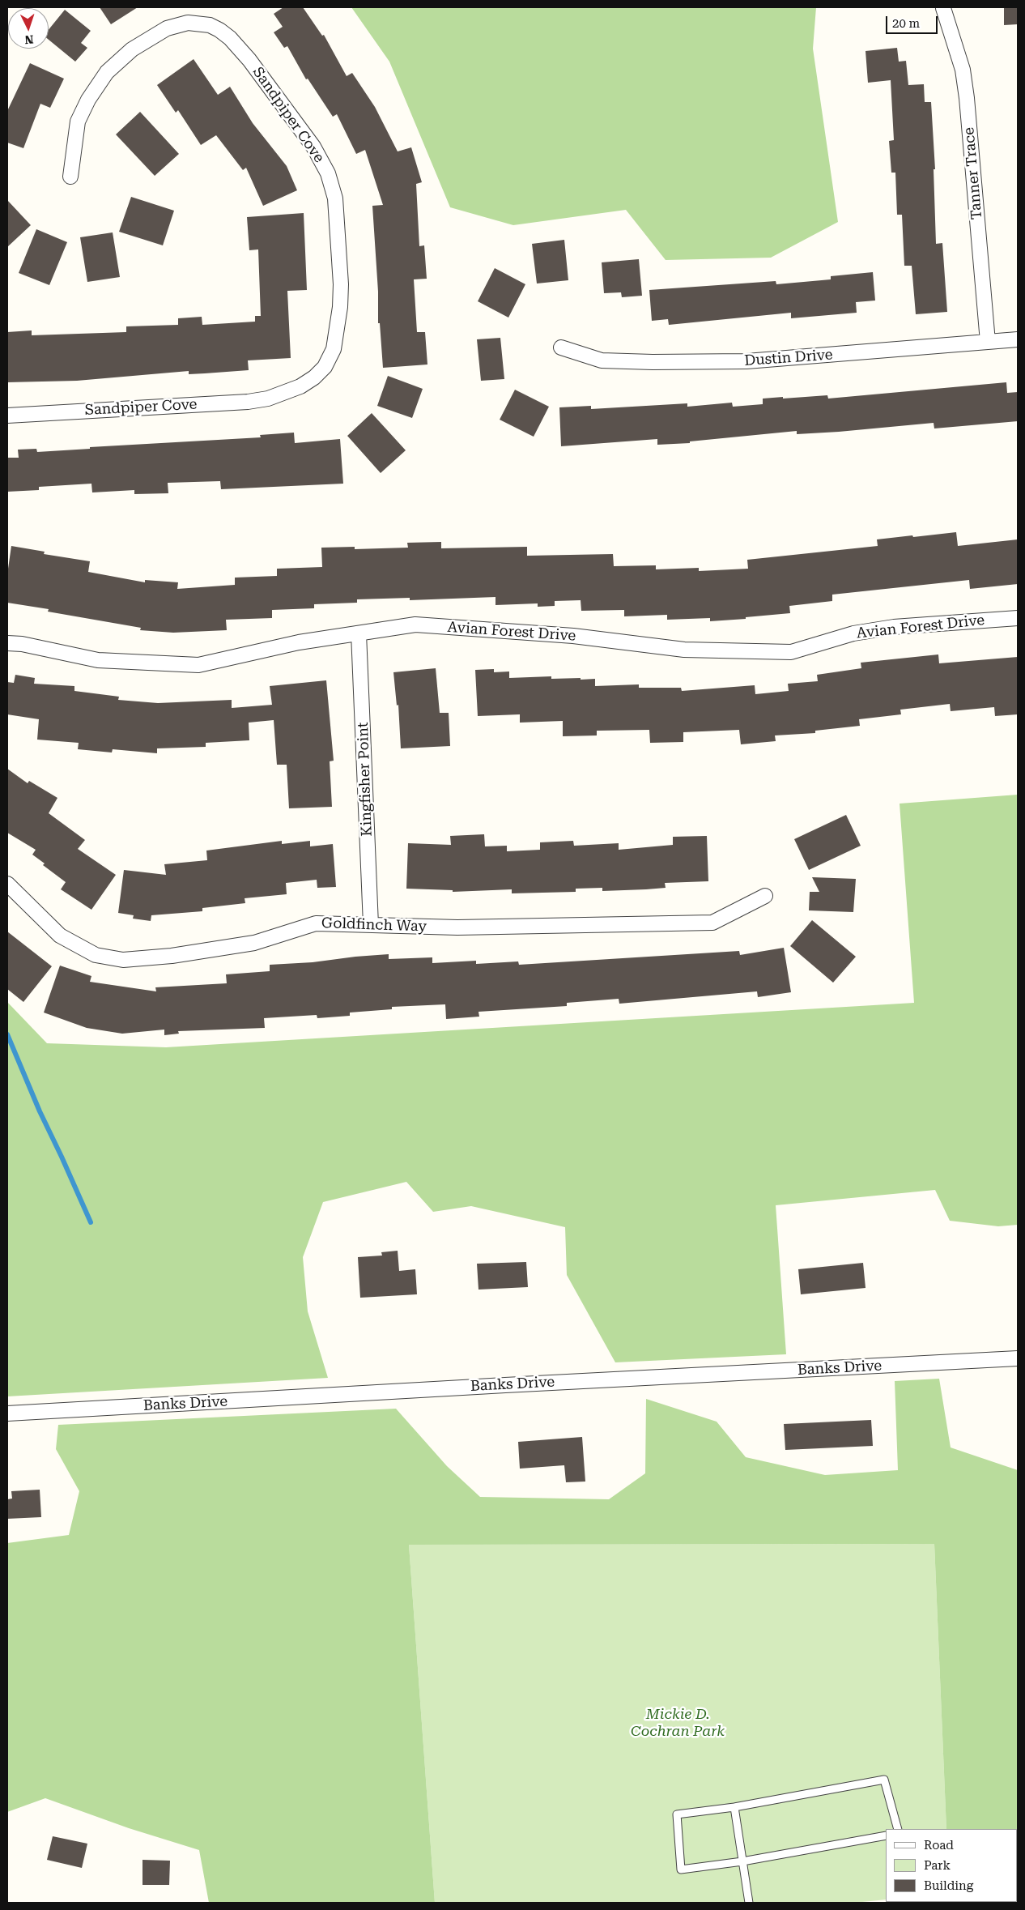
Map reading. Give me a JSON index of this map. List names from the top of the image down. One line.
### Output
{"streets":{"street":["Sandpiper Cove","Tanner Trace","Dustin Drive","Avian Forest Drive","Kingfisher Point","Goldfinch Way","Banks Drive"]},"crossings":[["Tanner Trace","Dustin Drive"],["Avian Forest Drive","Kingfisher Point"],["Kingfisher Point","Goldfinch Way"]],"parks":["Mickie D. Cochran Park"],"legend":["Road","Park","Building"],"scale_bar":"20 m","north":"bottom"}
